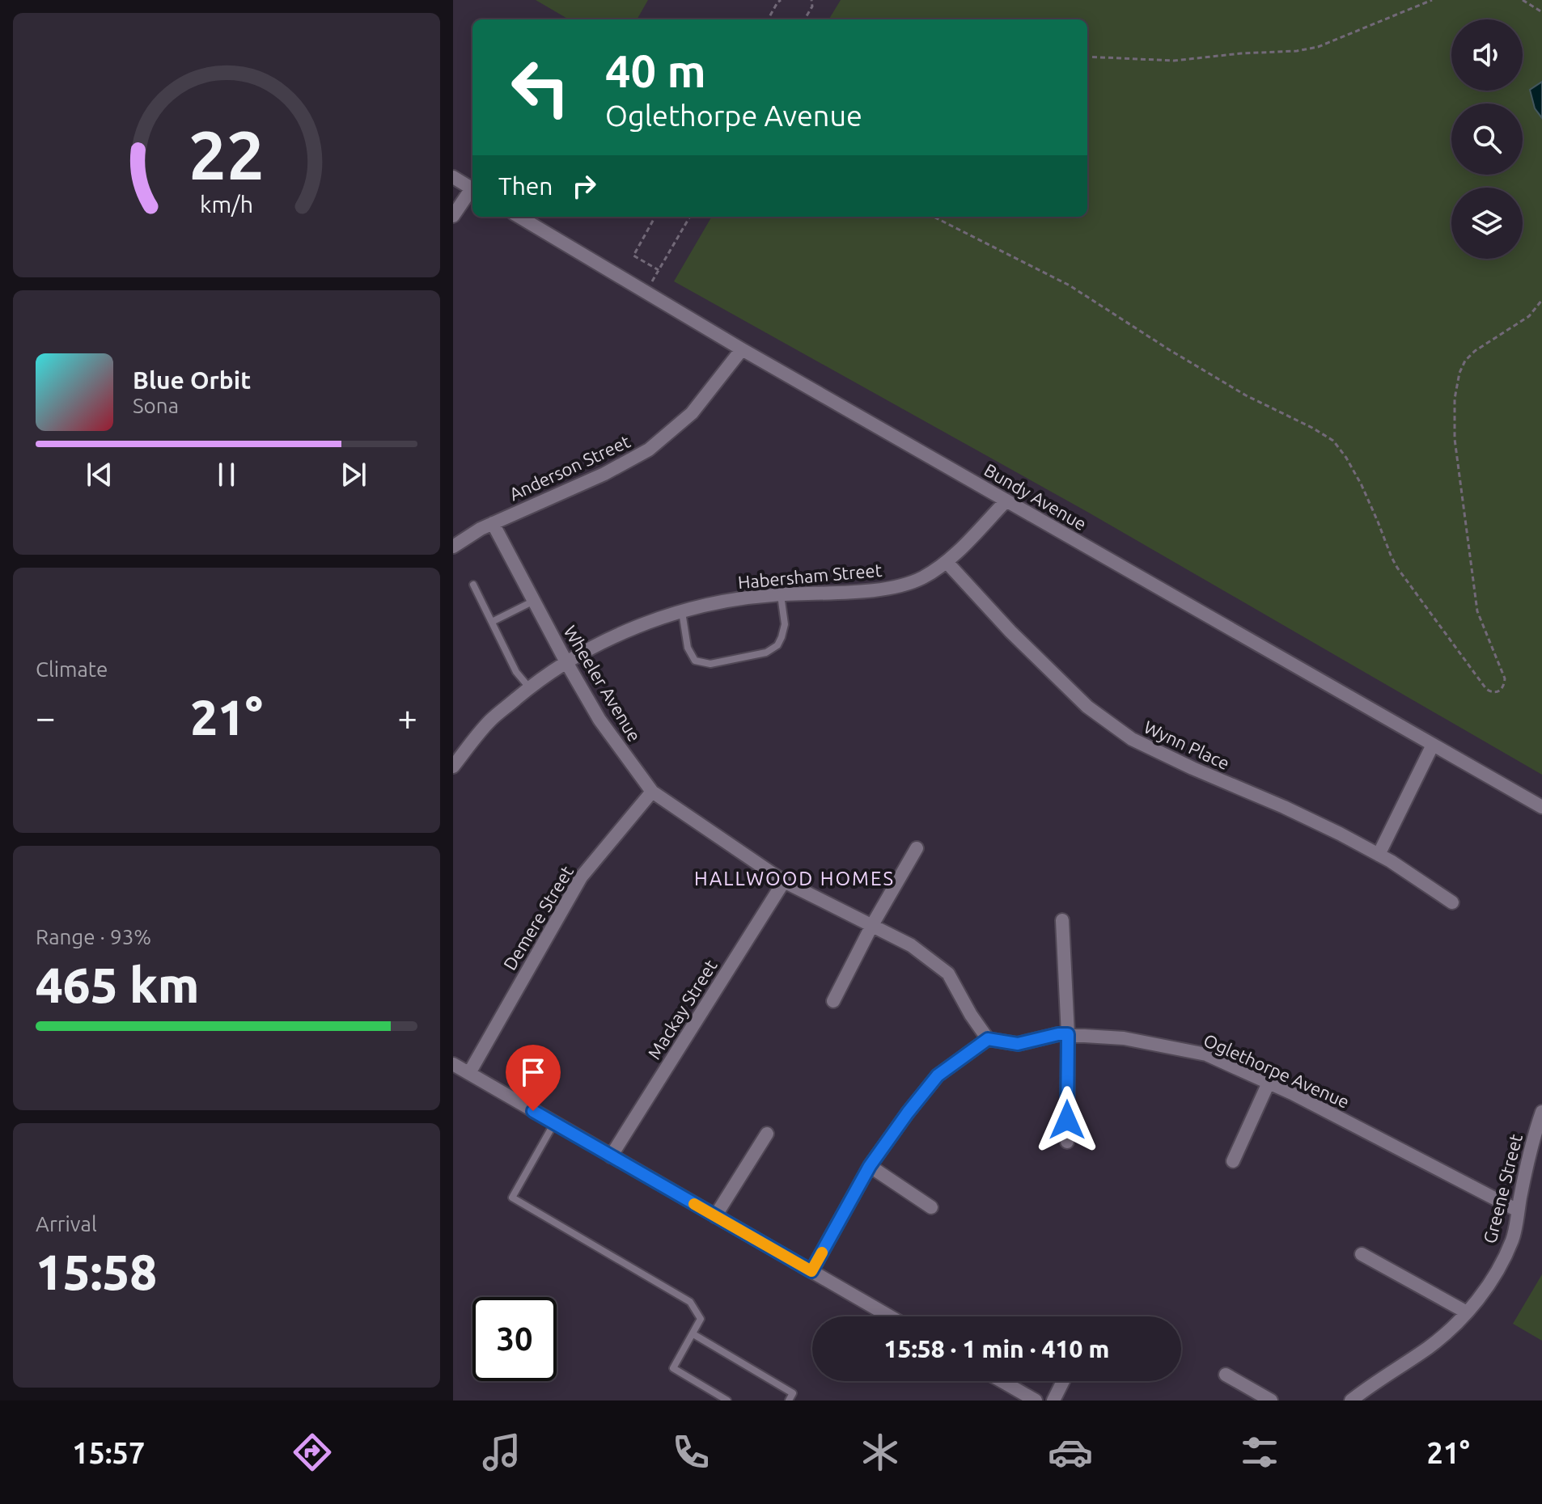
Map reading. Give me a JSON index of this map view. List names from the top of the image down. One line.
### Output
{"streets":{"street":["Anderson Street","Bundy Avenue","Habersham Street","Wheeler Avenue","Wynn Place","Demere Street","Mackay Street","Oglethorpe Avenue","Greene Street"]},"crossings":[["Anderson Street","Bundy Avenue"],["Anderson Street","Wheeler Avenue"],["Bundy Avenue","Habersham Street"],["Habersham Street","Wheeler Avenue"],["Habersham Street","Wynn Place"],["Wheeler Avenue","Demere Street"],["Wheeler Avenue","Mackay Street"],["Wheeler Avenue","Oglethorpe Avenue"],["Oglethorpe Avenue","Greene Street"]],"districts":["HALLWOOD HOMES"],"page":{"turn":["40 m","Oglethorpe Avenue"],"then":"Then","song":["Blue Orbit","Sona"],"tile":["Climate",["Range · 93%","465 km"],["Arrival","15:58"]],"heat":["−","21°","+"],"limit":"30","trip":"15:58 · 1 min · 410 m","tabs":["15:57","21°"],"gauge":["22","km/h"]}}
